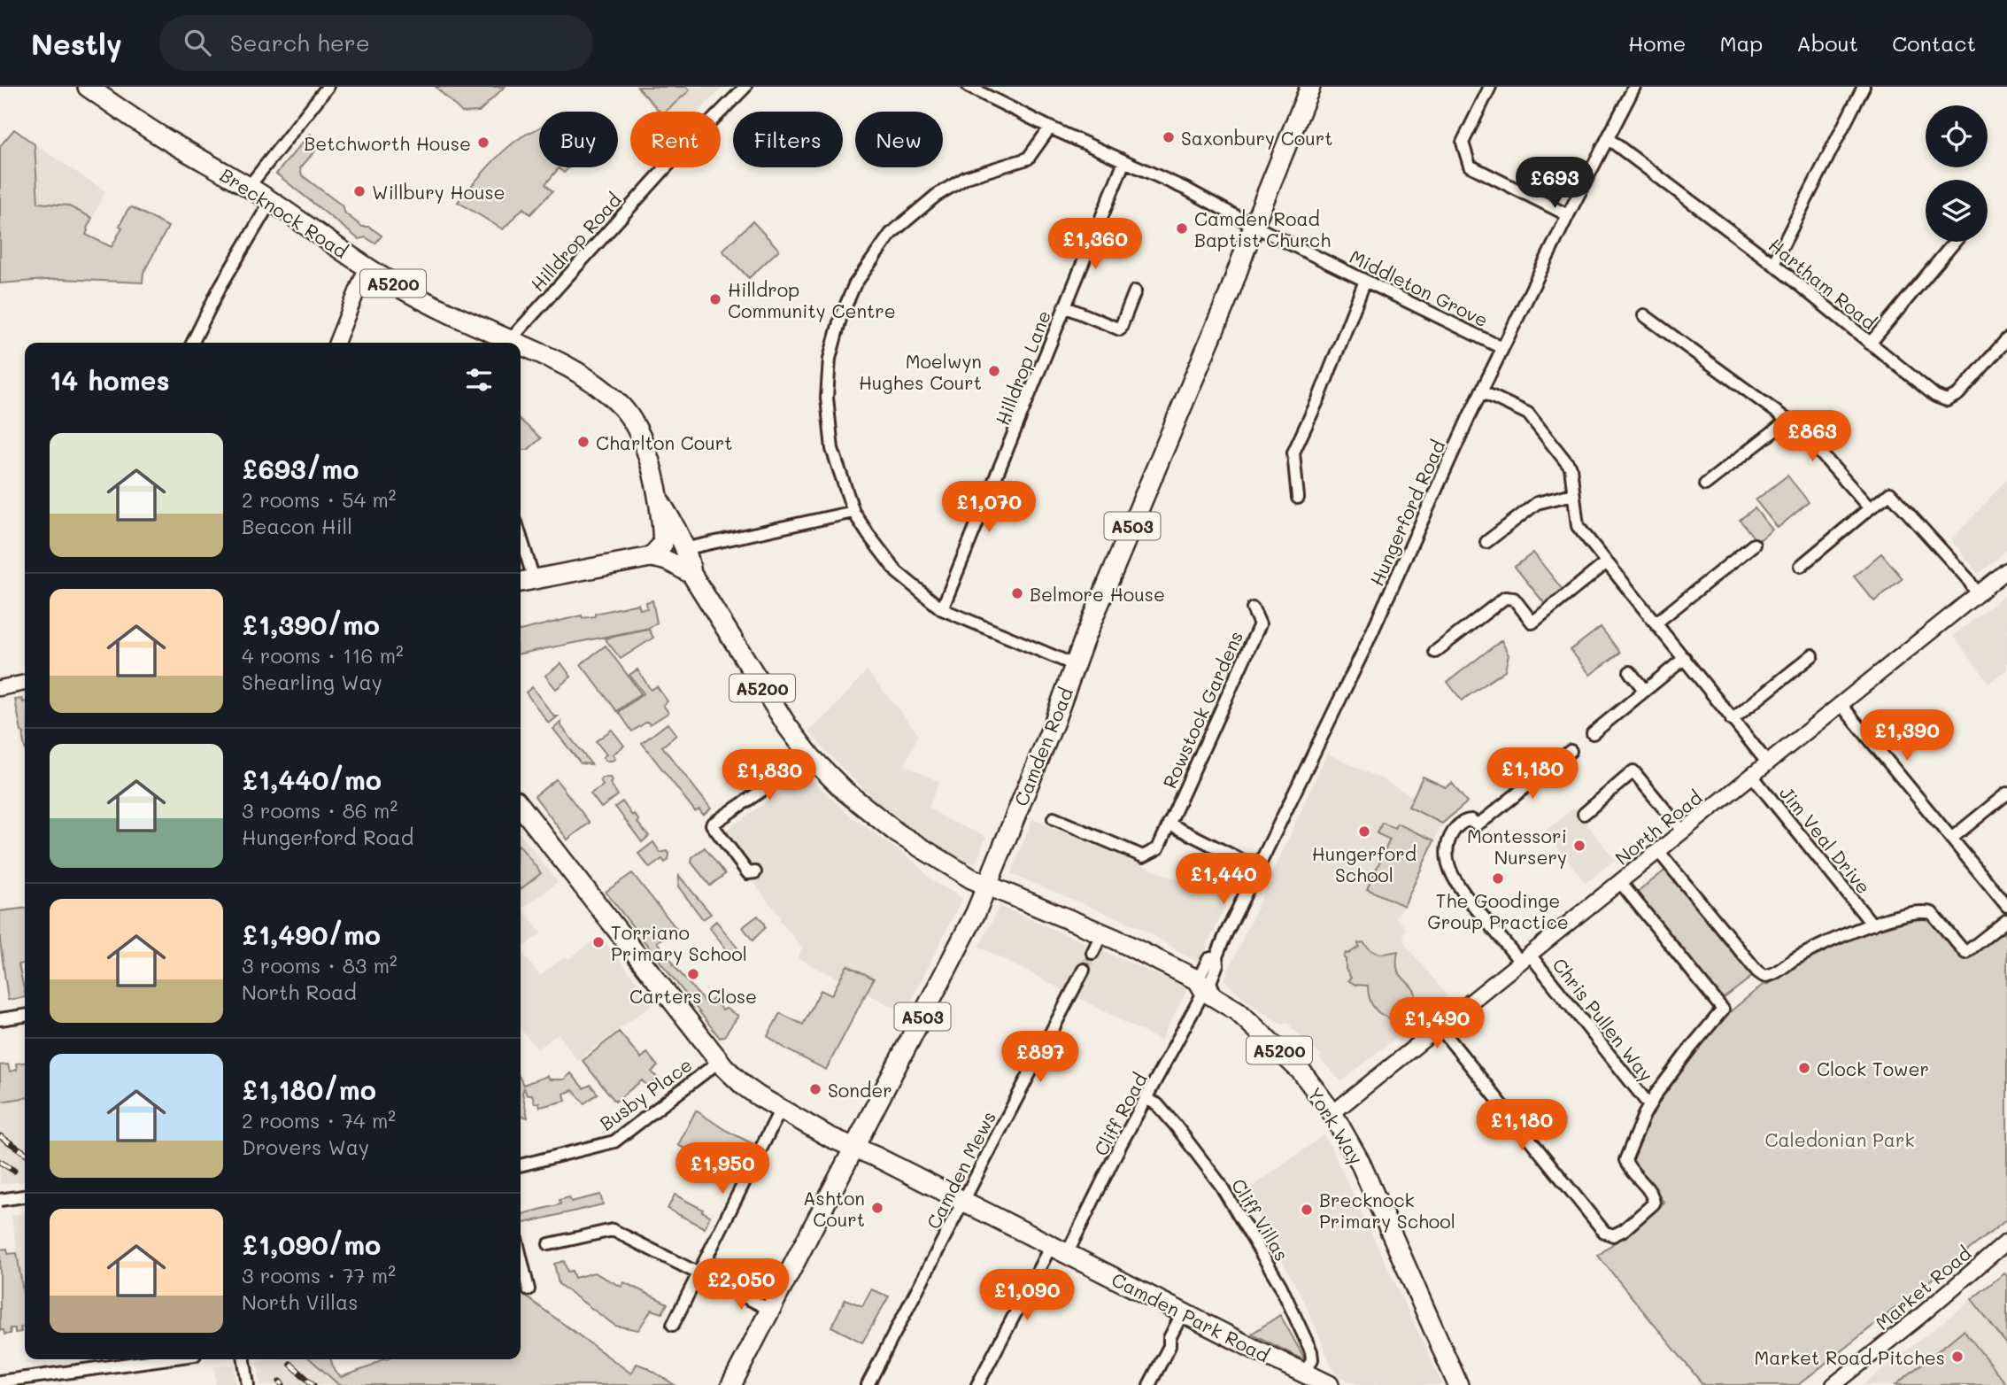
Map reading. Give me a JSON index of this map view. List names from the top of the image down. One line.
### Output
{"streets":{"main road":["Brecknock Road","A5200","A503","Camden Road","York Way","Camden Park Road"],"street":["Hilldrop Road","Hartham Road","Middleton Grove","Hilldrop Lane","Hungerford Road","Rowstock Gardens","North Road","Jim Veal Drive","Chris Pullen Way","Busby Place","Cliff Road","Camden Mews","Cliff Villas","Market Road"]},"crossings":[["Brecknock Road","Hilldrop Road"],["Brecknock Road","A5200"],["Brecknock Road","Camden Road"],["Brecknock Road","York Way"],["Hartham Road","Hungerford Road"],["Middleton Grove","Hungerford Road"],["Middleton Grove","Camden Road"],["Hungerford Road","Cliff Road"],["Hungerford Road","York Way"],["Camden Road","York Way"],["Camden Road","Camden Park Road"],["North Road","Jim Veal Drive"],["North Road","Chris Pullen Way"],["North Road","York Way"],["Busby Place","Camden Park Road"],["Cliff Road","York Way"],["Cliff Road","Cliff Villas"],["Cliff Road","Camden Park Road"],["Camden Mews","Camden Park Road"],["Cliff Villas","Camden Park Road"]],"parks":["Caledonian Park"],"places":["Saxonbury Court","Betchworth House","Willbury House","Camden Road Baptist Church","Hilldrop Community Centre","Moelwyn Hughes Court","Charlton Court","Belmore House","Hungerford School","Montessori Nursery","The Goodinge Group Practice","Torriano Primary School","Carters Close","Clock Tower","Sonder","Ashton Court","Brecknock Primary School","Market Road Pitches"],"page":{"header":"Nestly","search":"Search here","nav":["Home","Map","About","Contact"],"chip":["Buy","Rent","Filters","New"],"price":["£693","£1,360","£863","£1,070","£1,390","£1,180","£1,830","£1,440","£1,490","£897","£1,180","£1,950","£2,050","£1,090"],"heading":"14 homes","list":[{"name":"£693/mo","note":"2 rooms · 54 m² · Beacon Hill"},{"name":"£1,390/mo","note":"4 rooms · 116 m² · Shearling Way"},{"name":"£1,440/mo","note":"3 rooms · 86 m² · Hungerford Road"},{"name":"£1,490/mo","note":"3 rooms · 83 m² · North Road"},{"name":"£1,180/mo","note":"2 rooms · 74 m² · Drovers Way"},{"name":"£1,090/mo","note":"3 rooms · 77 m² · North Villas"}]}}
